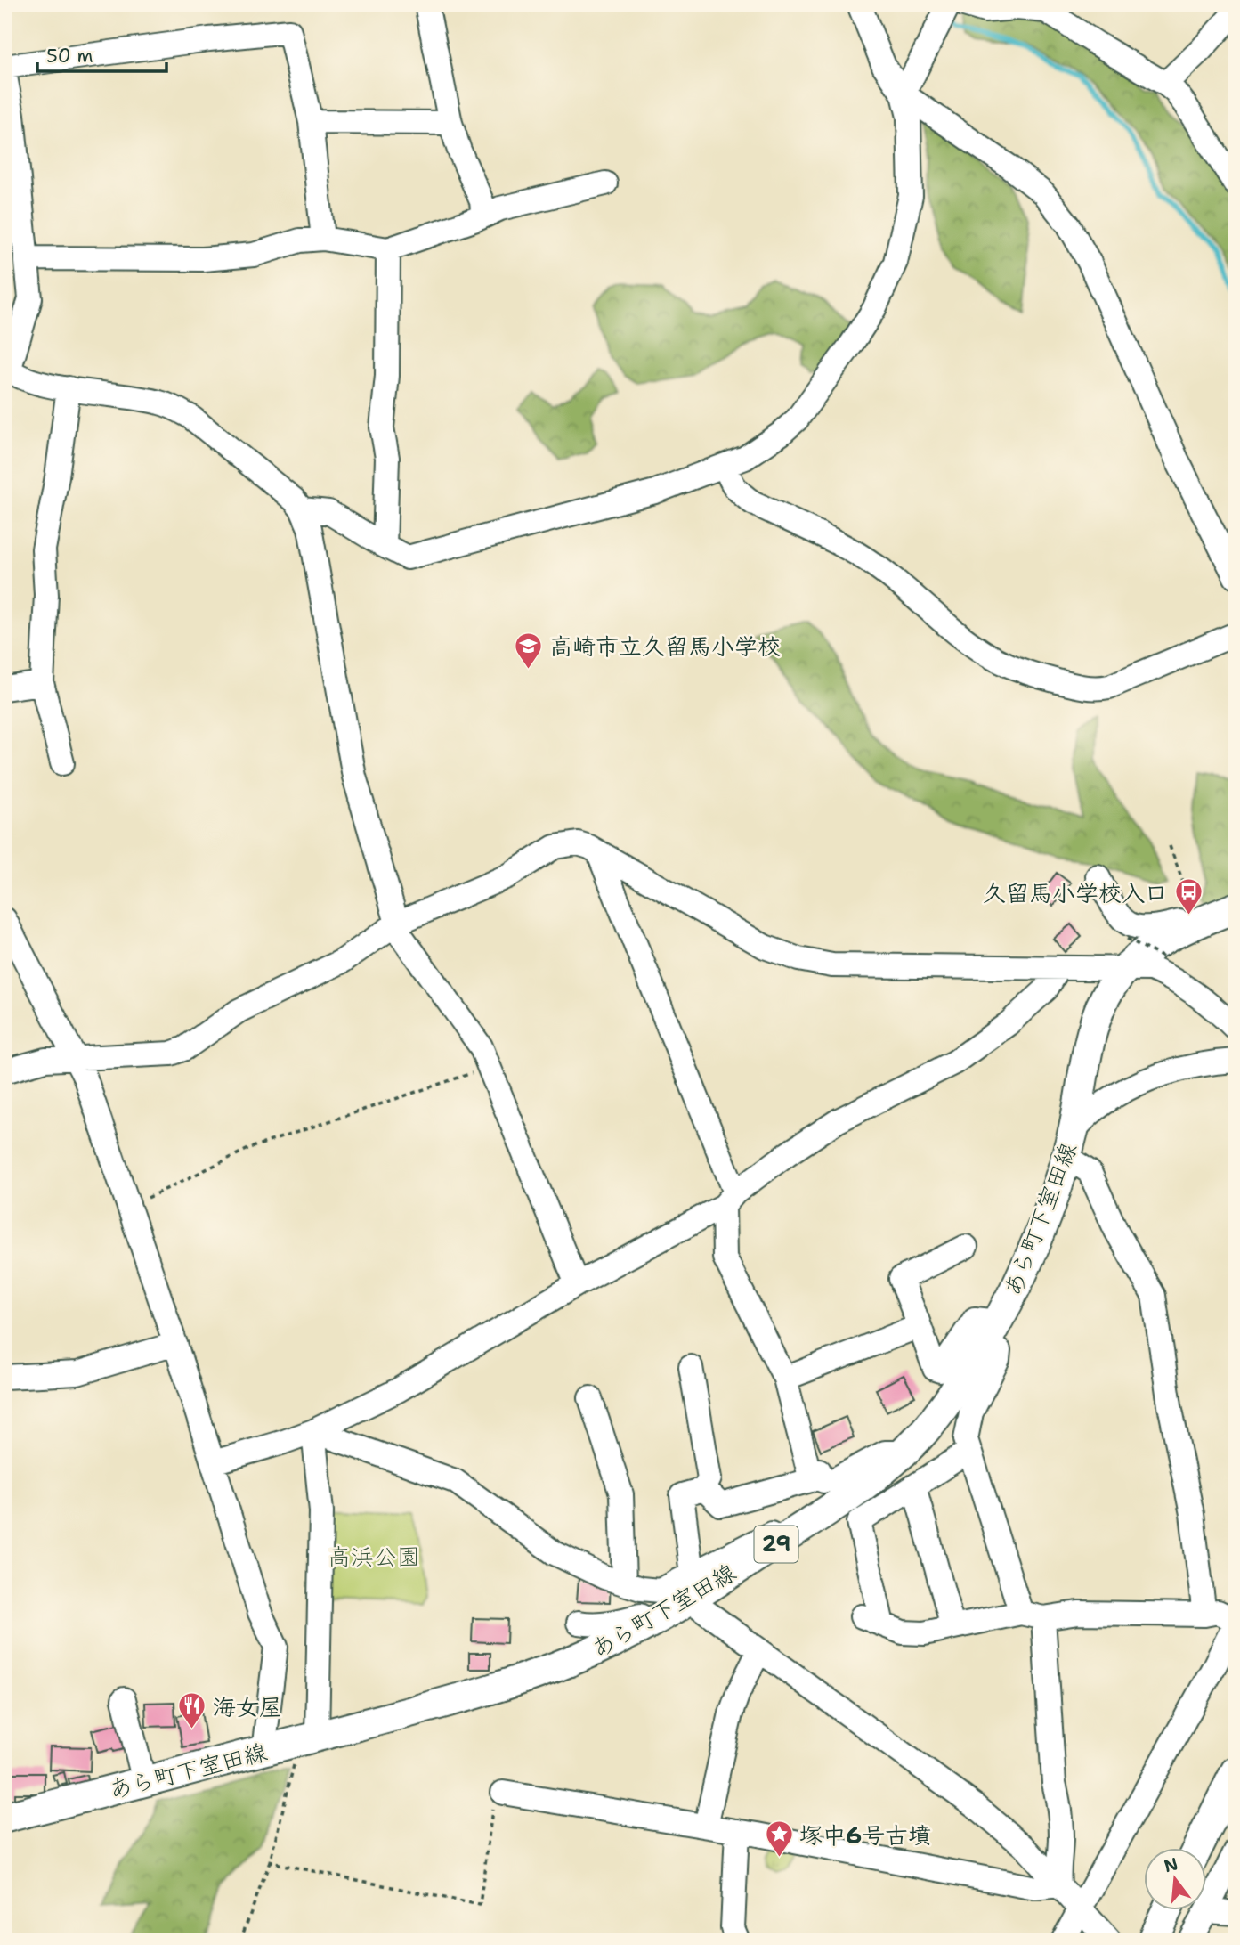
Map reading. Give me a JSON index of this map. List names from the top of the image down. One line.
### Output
{"streets":{"main road":["あら町下室田線","29"]},"parks":["高浜公園"],"places":{"school or university":["高崎市立久留馬小学校"],"bus stop":["久留馬小学校入口"],"restaurant":["海女屋"],"place":["塚中6号古墳"]},"scale_bar":"50 m","north":"top"}
